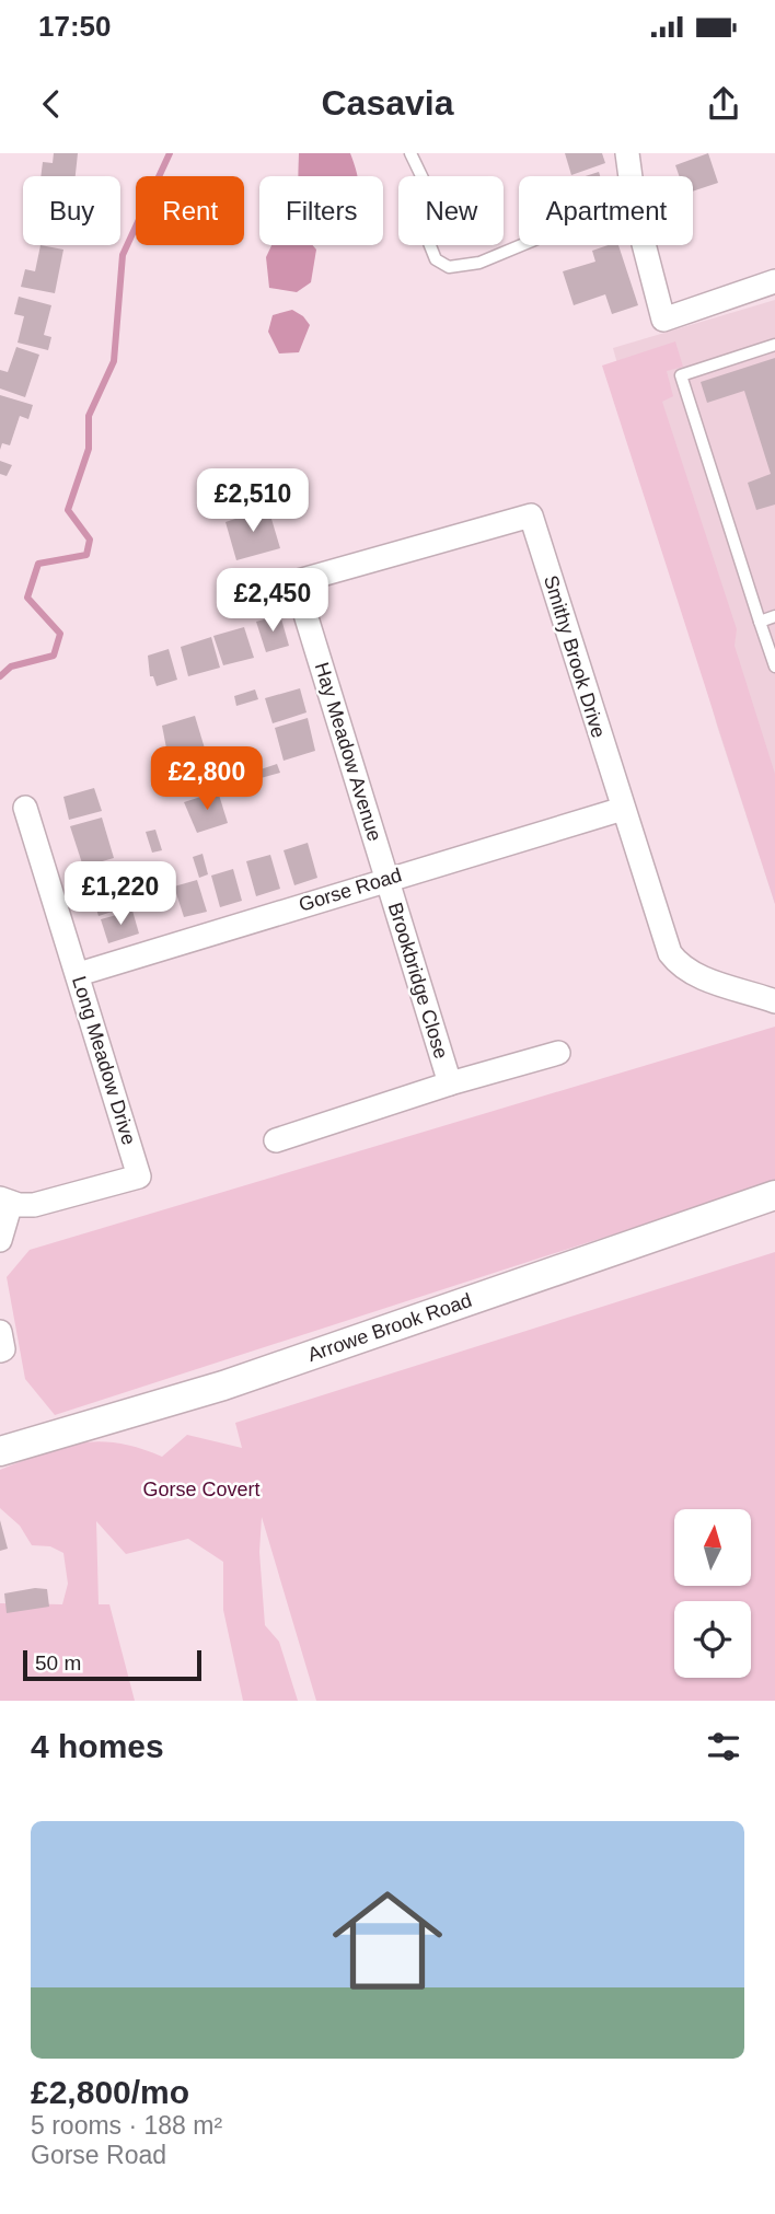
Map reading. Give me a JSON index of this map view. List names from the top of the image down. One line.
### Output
{"streets":{"street":["Smithy Brook Drive","Hay Meadow Avenue","Gorse Road","Brookbridge Close","Long Meadow Drive","Arrowe Brook Road"]},"crossings":[["Smithy Brook Drive","Hay Meadow Avenue"],["Smithy Brook Drive","Gorse Road"],["Hay Meadow Avenue","Gorse Road"],["Hay Meadow Avenue","Brookbridge Close"],["Gorse Road","Brookbridge Close"],["Gorse Road","Long Meadow Drive"]],"parks":["Gorse Covert"],"scale_bar":"50 m","north":"top","page":{"status":"17:50","header":"Casavia","chip":["Buy","Rent","Filters","New","Apartment"],"price":["£2,510","£2,450","£2,800","£1,220"],"scale":"50 m","heading":"4 homes","list":[{"name":"£2,800/mo","note":"5 rooms · 188 m² · Gorse Road"}]}}
